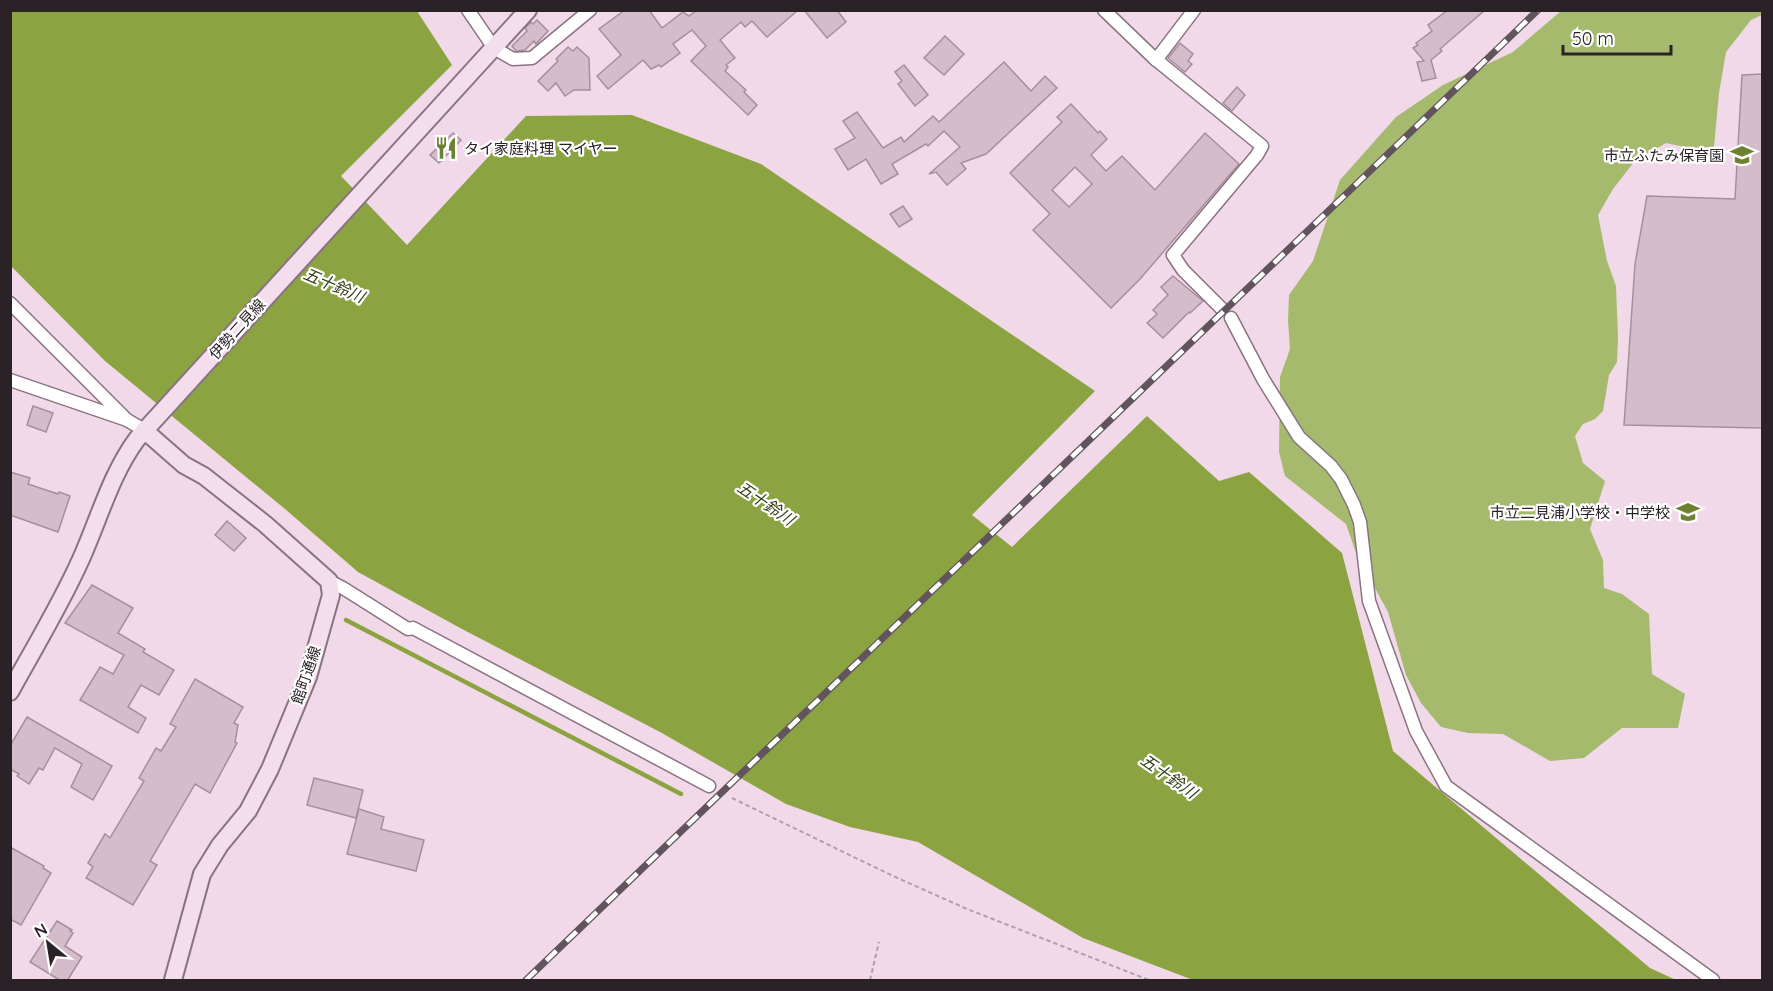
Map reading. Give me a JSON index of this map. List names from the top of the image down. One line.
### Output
{"streets":{"main road":["伊勢二見線","館町通線"]},"water":["五十鈴川"],"places":{"restaurant":["タイ家庭料理 マイヤー"],"school or university":["市立ふたみ保育園","市立二見浦小学校・中学校"]},"scale_bar":"50 m","north":"top left"}
